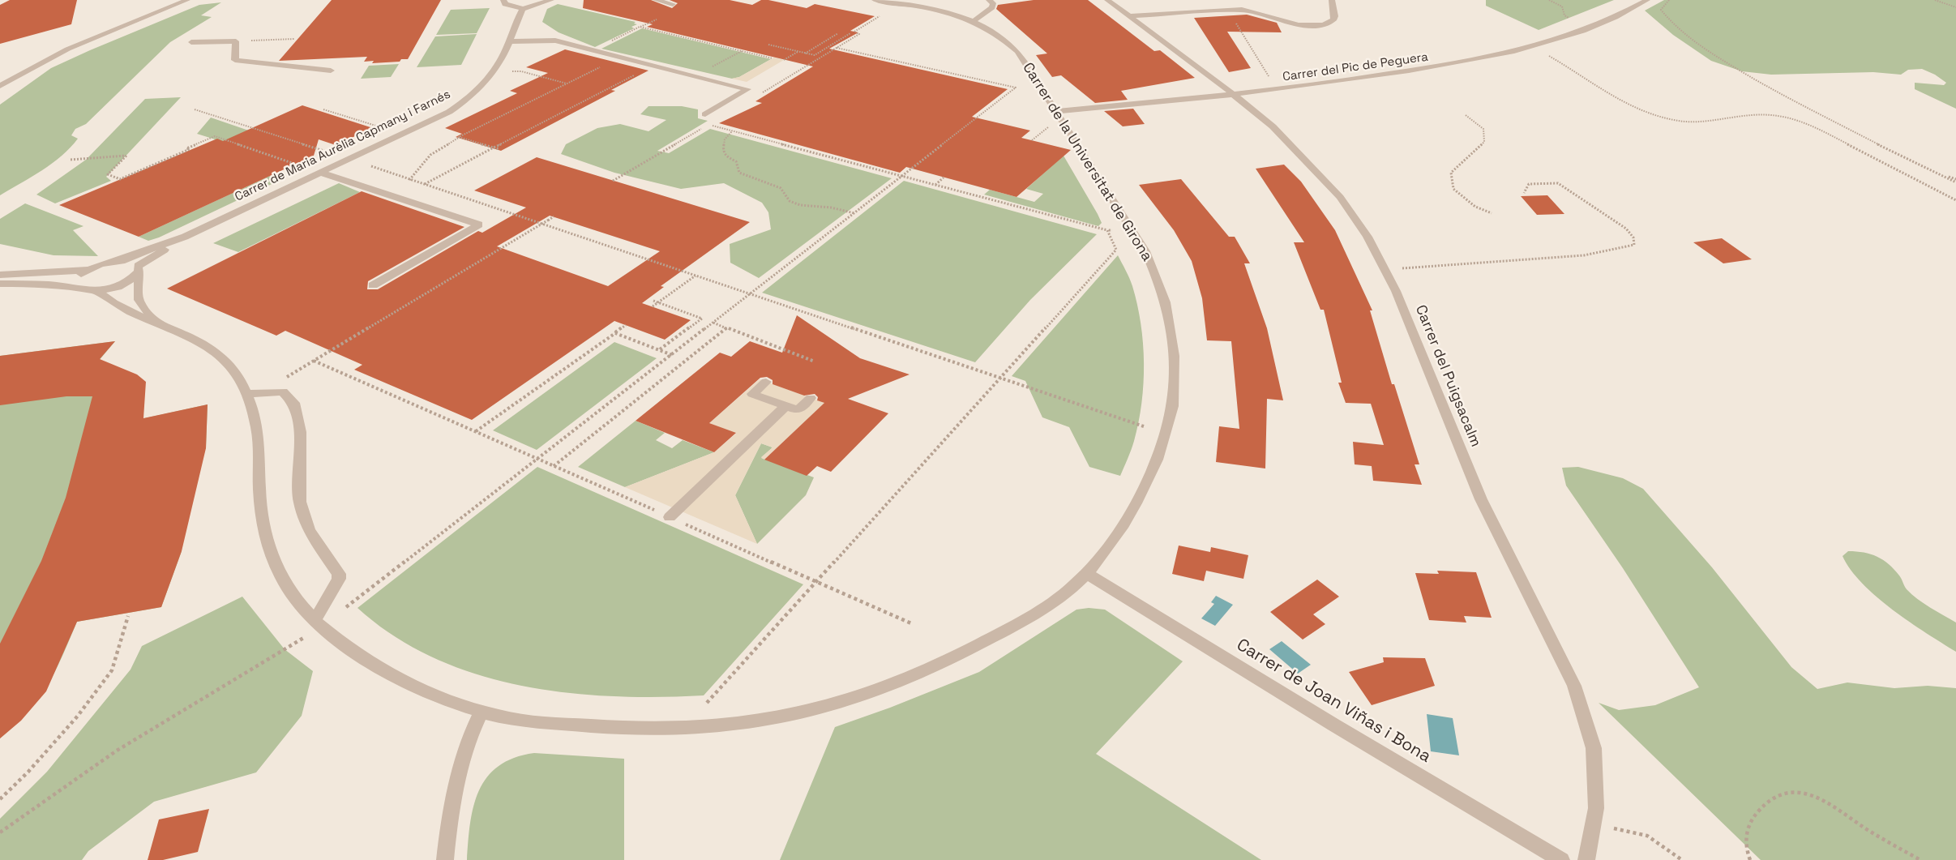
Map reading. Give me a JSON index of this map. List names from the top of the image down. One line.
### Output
{"streets":{"street":["Carrer del Pic de Peguera","Carrer de Maria Aurèlia Capmany i Farnés","Carrer de la Universitat de Girona","Carrer del Puigsacalm","Carrer de Joan Viñas i Bona"]},"crossings":[["Carrer del Pic de Peguera","Carrer de la Universitat de Girona"],["Carrer del Pic de Peguera","Carrer del Puigsacalm"],["Carrer de Maria Aurèlia Capmany i Farnés","Carrer de la Universitat de Girona"],["Carrer de la Universitat de Girona","Carrer de Joan Viñas i Bona"]]}
